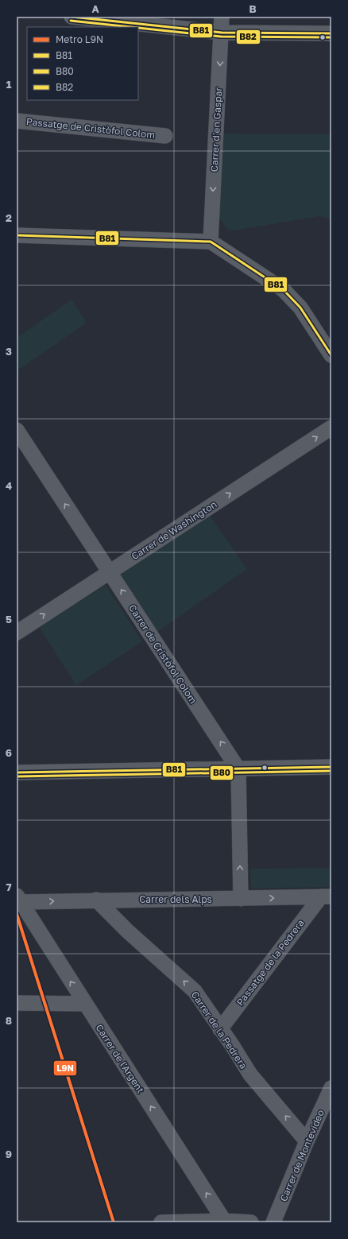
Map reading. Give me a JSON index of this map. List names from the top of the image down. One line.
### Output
{"streets":{"street":["Passatge de Cristòfol Colom","Carrer d'en Gaspar","Carrer de Washington","Carrer de Cristòfol Colom","Carrer dels Alps","Passatge de la Pedrera","Carrer de la Pedrera","Carrer de l'Argent","Carrer de Montevideo"]},"crossings":[["Carrer de Washington","Carrer de Cristòfol Colom"],["Carrer dels Alps","Passatge de la Pedrera"],["Carrer dels Alps","Carrer de la Pedrera"],["Carrer dels Alps","Carrer de l'Argent"],["Passatge de la Pedrera","Carrer de la Pedrera"],["Carrer de la Pedrera","Carrer de Montevideo"]],"one_way":["Carrer d'en Gaspar","Carrer de Washington","Carrer de Cristòfol Colom","Carrer de la Pedrera","Carrer de l'Argent"],"lines":["transit line B81","transit line B82","transit line B80","metro line L9N"],"legend":["Metro L9N","B81","B80","B82"],"grid":{"columns":["A","B"],"rows":["1","2","3","4","5","6","7","8","9"]}}
